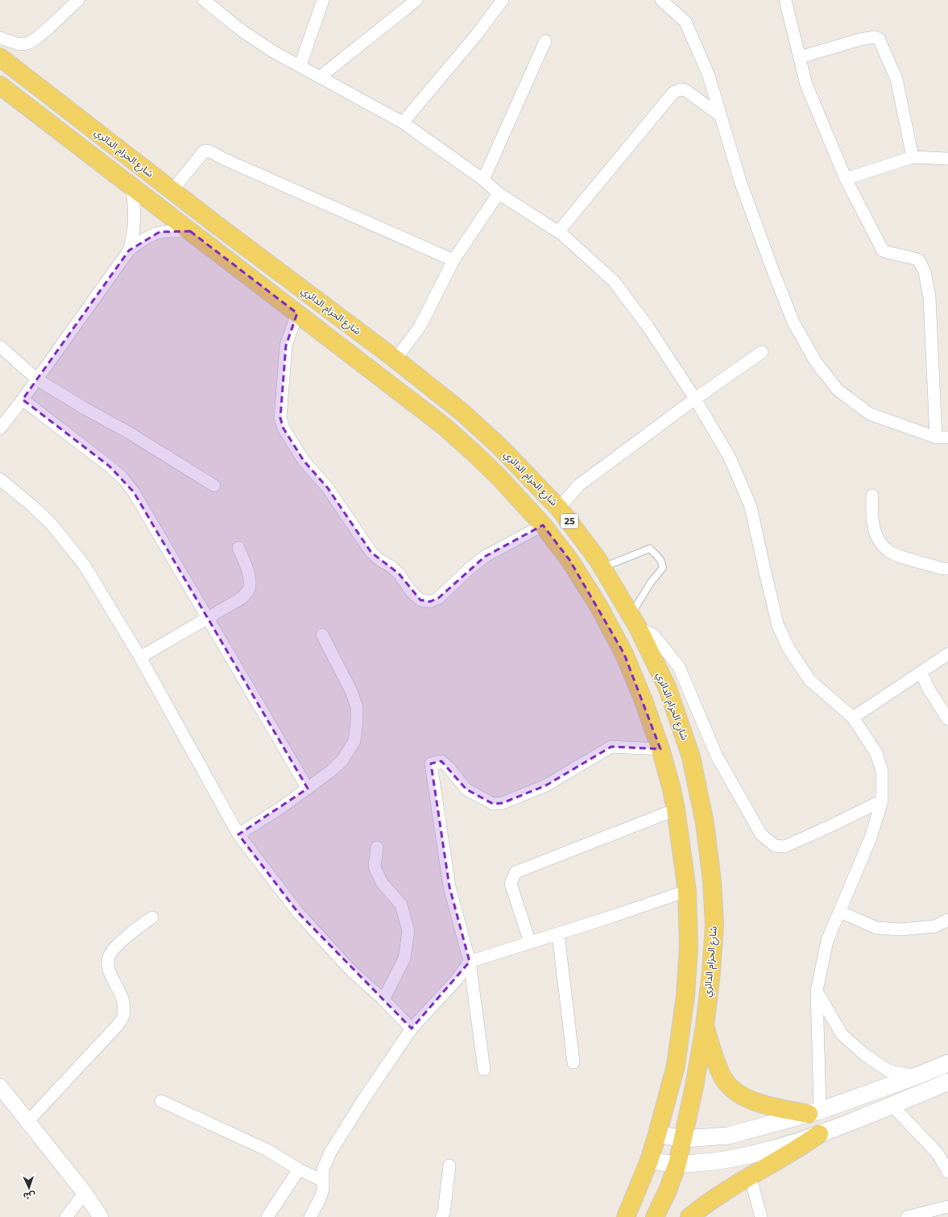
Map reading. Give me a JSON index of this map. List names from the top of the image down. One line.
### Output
{"streets":{"main road":["شارع الحزام الدائري","25"]},"north":"bottom"}
